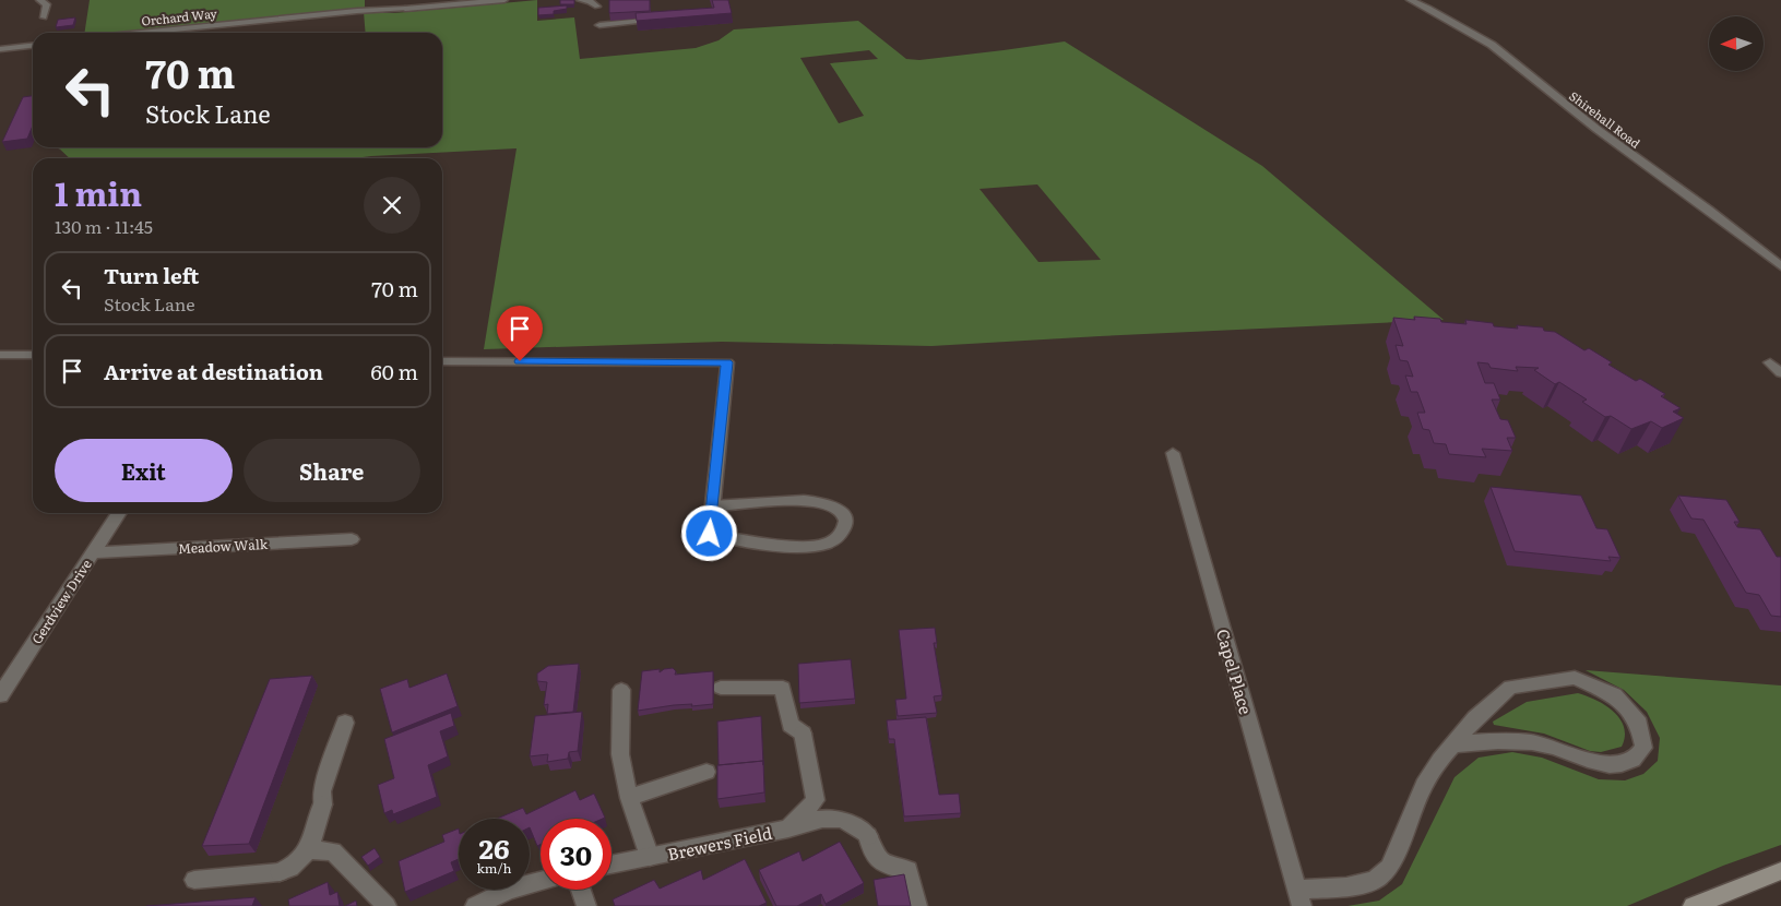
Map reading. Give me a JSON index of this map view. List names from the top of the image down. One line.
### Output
{"streets":{"street":["Orchard Way","Shirehall Road","Meadow Walk","Gerdview Drive","Capel Place","Brewers Field"]},"crossings":[["Meadow Walk","Gerdview Drive"]],"north":"left","page":{"turn":["70 m","Stock Lane"],"heading":["1 min","130 m · 11:45"],"list":[{"name":"Turn left","note":"Stock Lane","value":"70 m"},{"name":"Arrive at destination","value":"60 m"}],"buttons":["Exit","Share"],"speed":"26 km/h","limit":"30"}}
